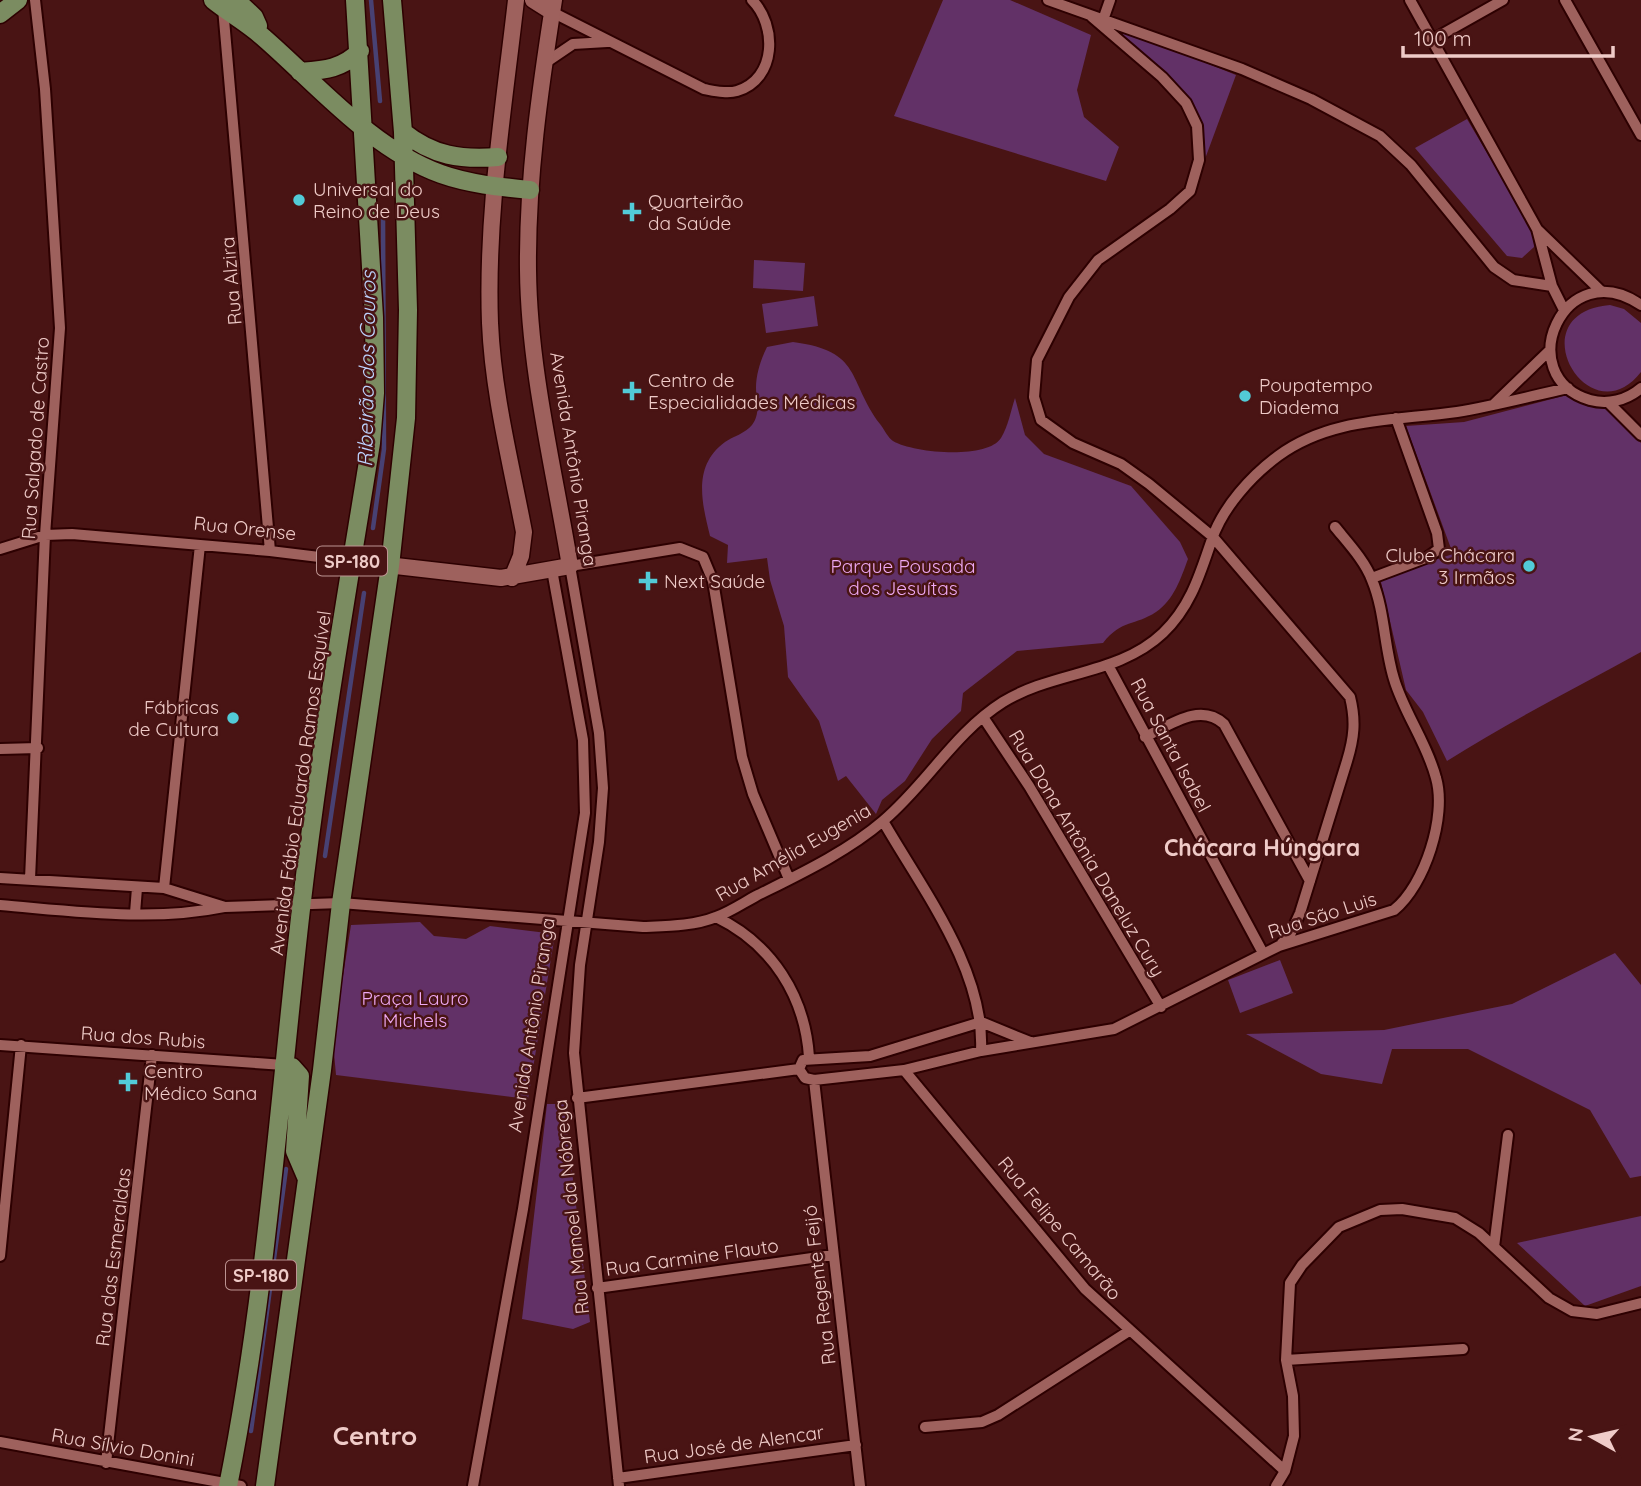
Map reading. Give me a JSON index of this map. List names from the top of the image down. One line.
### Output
{"streets":{"main road":["Avenida Antônio Piranga","Rua Orense","SP-180","Avenida Fábio Eduardo Ramos Esquível"],"street":["Rua Alzira","Rua Salgado de Castro","Rua Santa Isabel","Rua Amélia Eugenia","Rua Dona Antônia Daneluz Cury","Rua São Luis","Rua dos Rubis","Rua Manoel da Nóbrega","Rua Felipe Camarão","Rua das Esmeraldas","Rua Carmine Flauto","Rua Regente Feijó","Rua José de Alencar","Rua Sílvio Donini"]},"crossings":[["Rua Alzira","Rua Orense"],["Rua Salgado de Castro","Rua Orense"],["Avenida Antônio Piranga","Rua Orense"],["Avenida Antônio Piranga","Rua Amélia Eugenia"],["Avenida Antônio Piranga","Rua Manoel da Nóbrega"],["Rua Orense","SP-180"],["Rua Orense","Avenida Fábio Eduardo Ramos Esquível"],["SP-180","Rua Amélia Eugenia"],["Rua Santa Isabel","Rua Amélia Eugenia"],["Rua Santa Isabel","Rua São Luis"],["Avenida Fábio Eduardo Ramos Esquível","Rua Amélia Eugenia"],["Avenida Fábio Eduardo Ramos Esquível","Rua dos Rubis"],["Avenida Fábio Eduardo Ramos Esquível","Rua Sílvio Donini"],["Rua Amélia Eugenia","Rua Dona Antônia Daneluz Cury"],["Rua Amélia Eugenia","Rua Manoel da Nóbrega"],["Rua Dona Antônia Daneluz Cury","Rua São Luis"],["Rua São Luis","Rua Felipe Camarão"],["Rua dos Rubis","Rua das Esmeraldas"],["Rua Manoel da Nóbrega","Rua Carmine Flauto"],["Rua Manoel da Nóbrega","Rua José de Alencar"],["Rua das Esmeraldas","Rua Sílvio Donini"],["Rua Carmine Flauto","Rua Regente Feijó"],["Rua Regente Feijó","Rua José de Alencar"]],"districts":["Chácara Húngara","Centro"],"water":["Ribeirão dos Couros"],"parks":["Parque Pousada dos Jesuítas","Praça Lauro Michels"],"places":{"other":["Universal do Reino de Deus","Poupatempo Diadema","Clube Chácara 3 Irmãos","Fábricas de Cultura"],"health":["Quarteirão da Saúde","Centro de Especialidades Médicas","Next Saúde","Centro Médico Sana"]},"scale_bar":"100 m","north":"left"}
